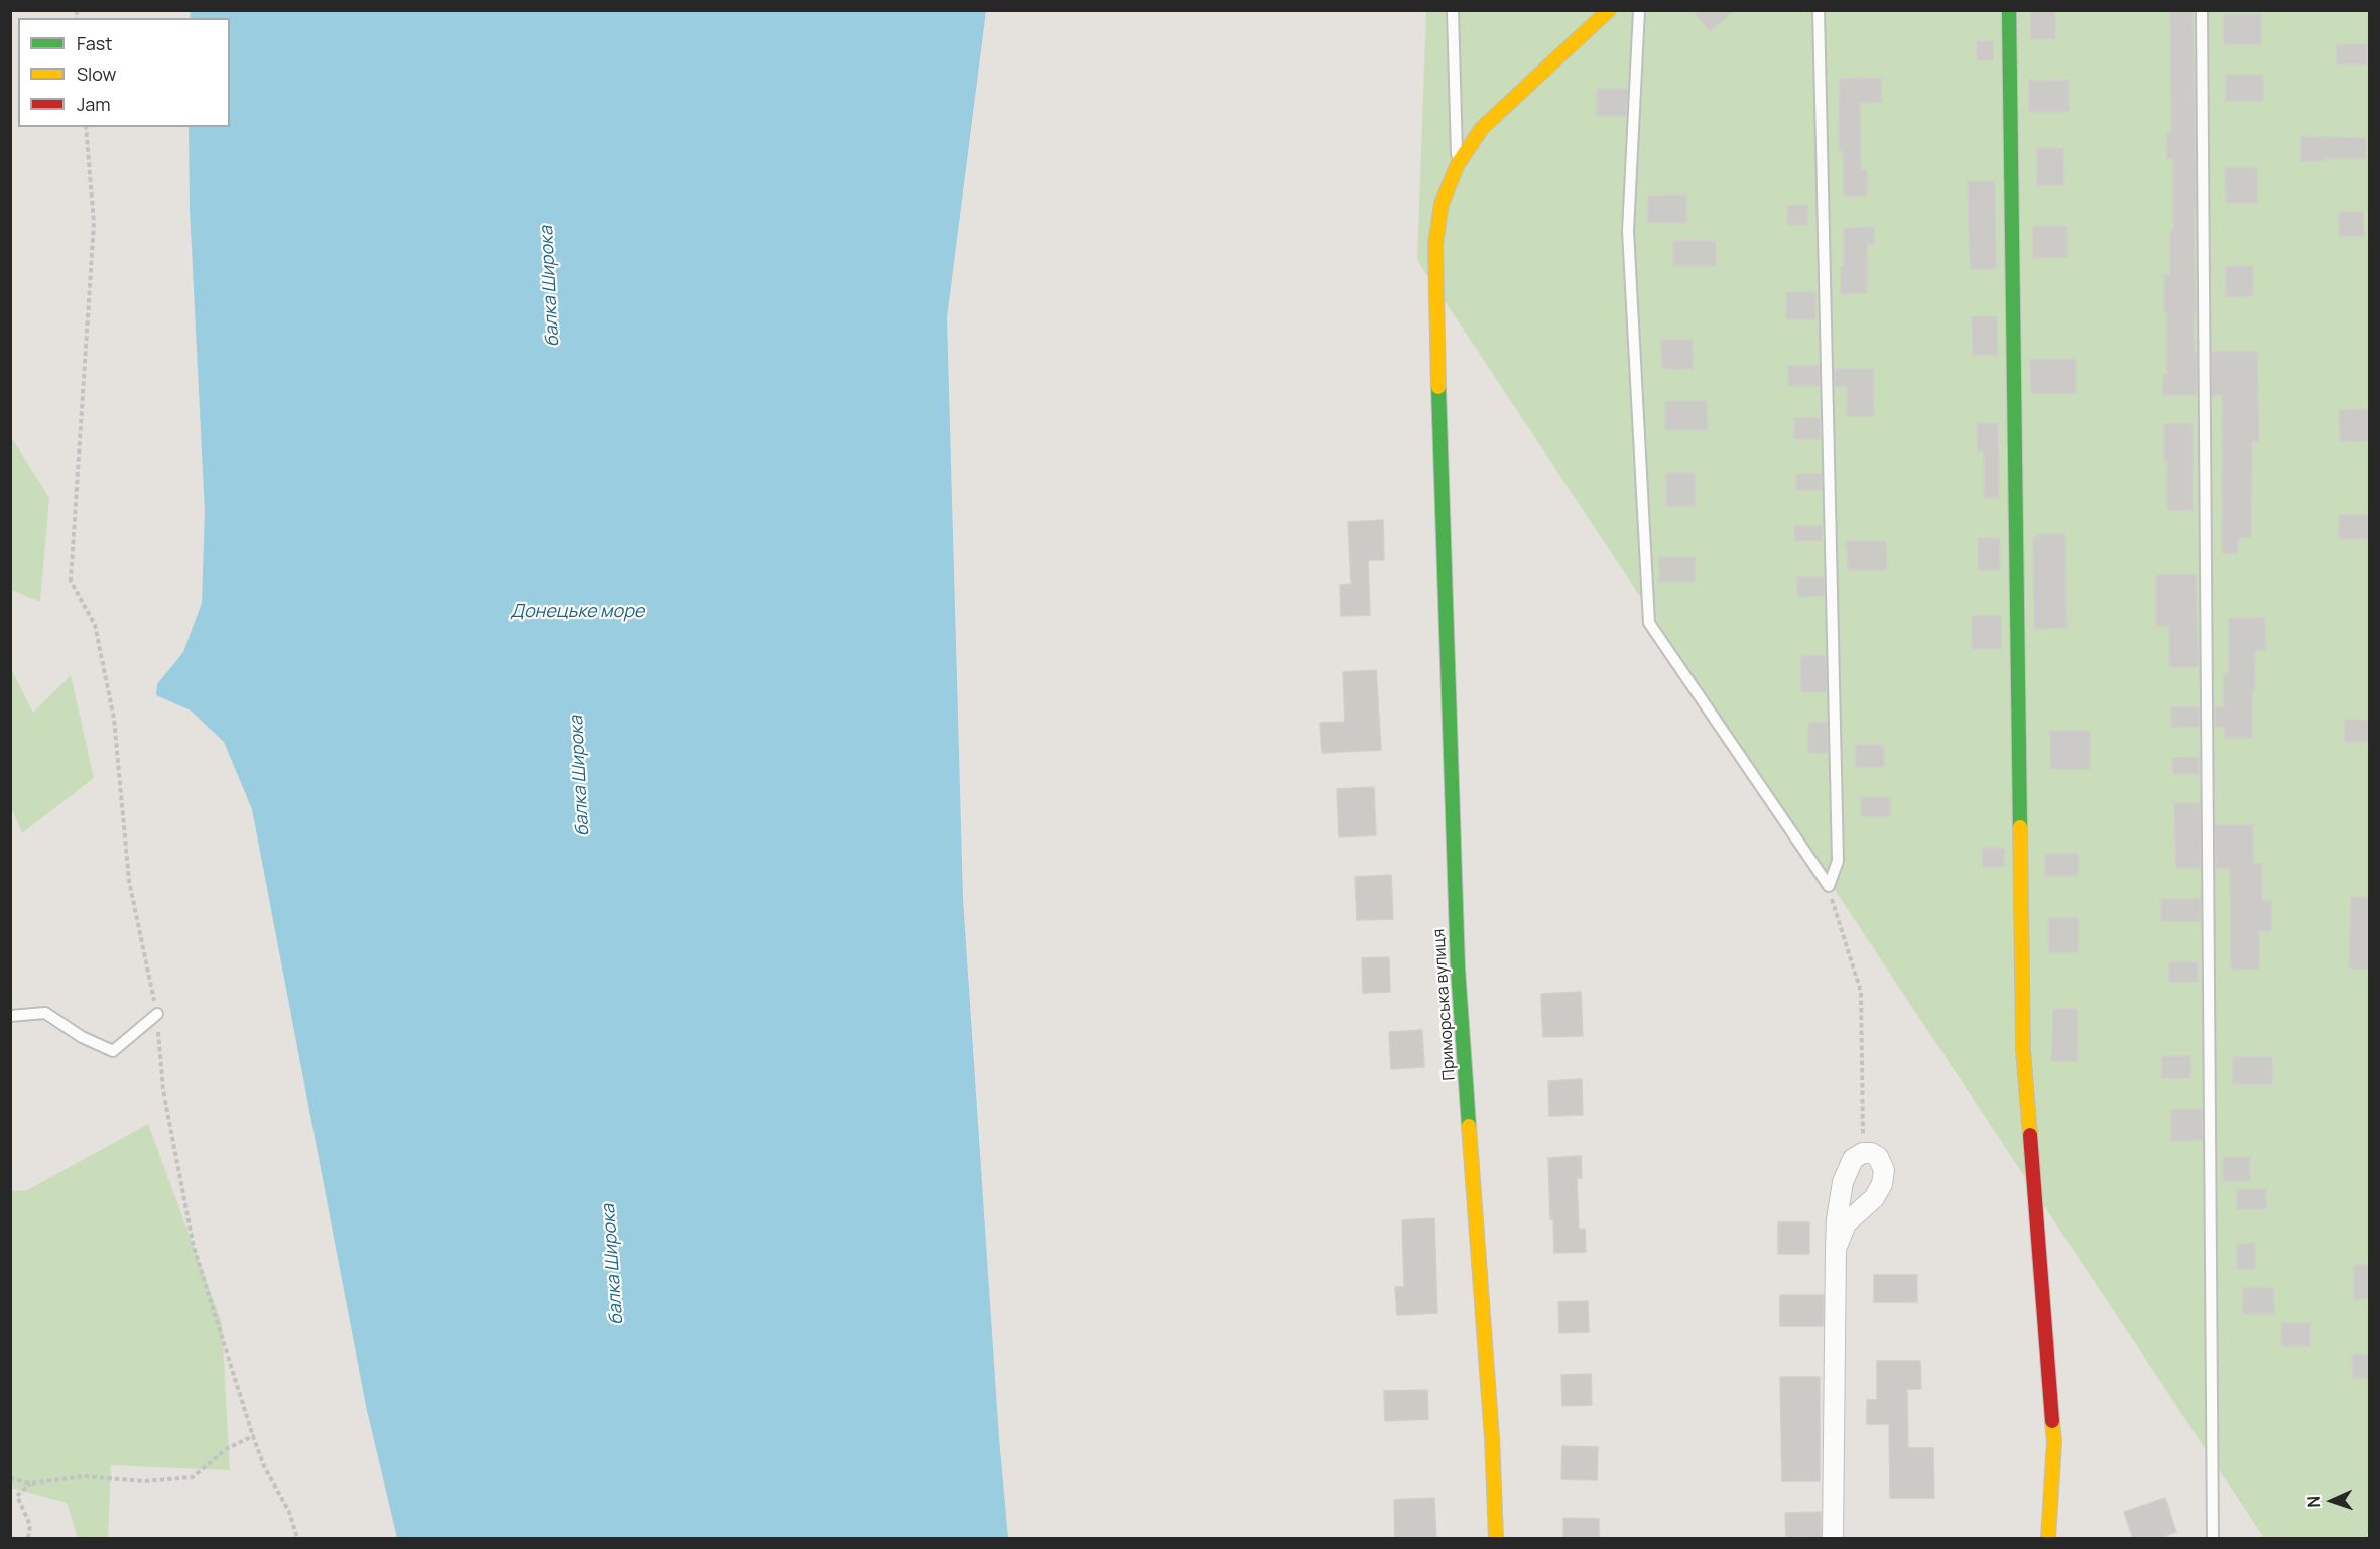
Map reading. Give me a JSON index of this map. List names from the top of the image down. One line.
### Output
{"streets":{"street":["Приморська вулиця"]},"water":["балка Широка","Донецьке море"],"legend":["Fast","Slow","Jam"],"north":"left"}
